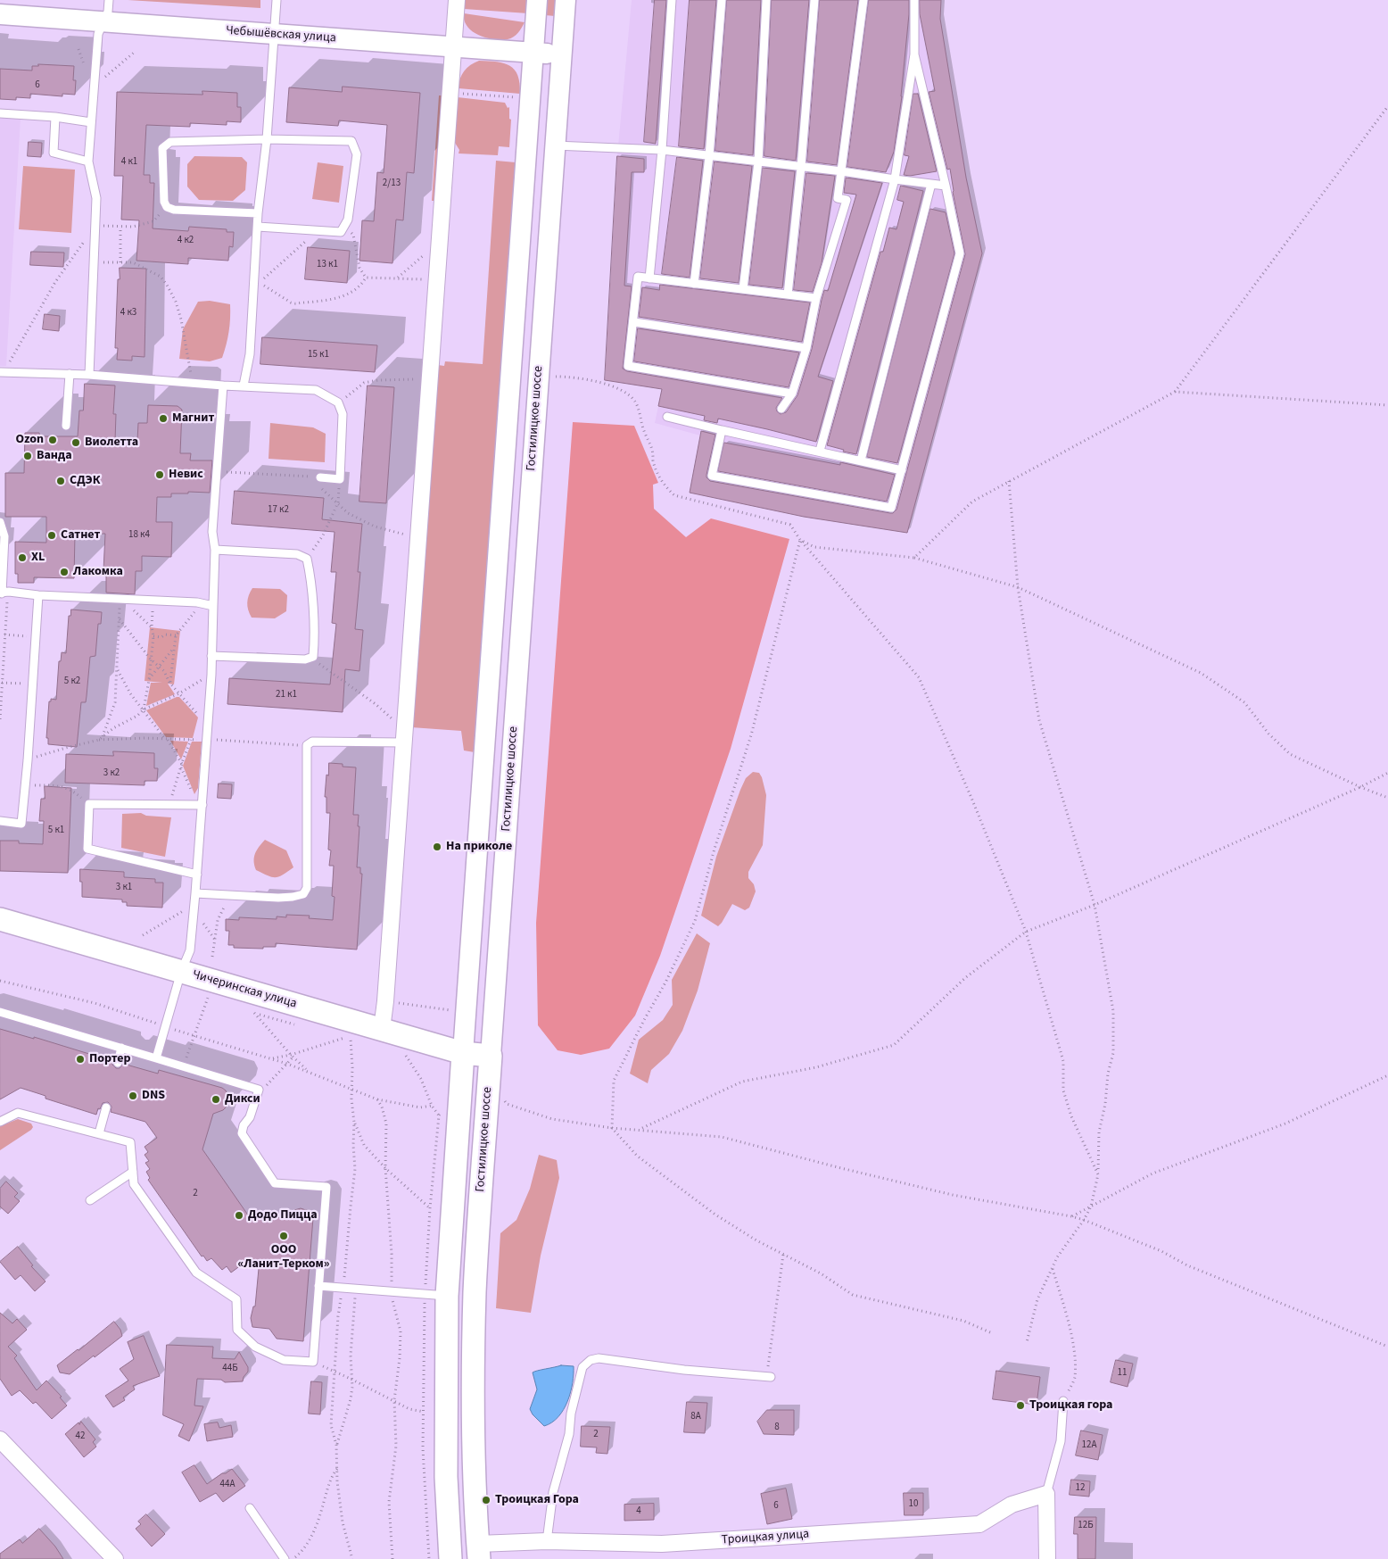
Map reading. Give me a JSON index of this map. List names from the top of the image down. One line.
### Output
{"streets":{"main road":["Гостилицкое шоссе","Чичеринская улица"],"street":["Чебышёвская улица","Троицкая улица"]},"crossings":[["Чебышёвская улица","Гостилицкое шоссе"],["Гостилицкое шоссе","Чичеринская улица"],["Гостилицкое шоссе","Троицкая улица"]],"places":["Магнит","Ozon","Виолетта","Ванда","Невис","СДЭК","Сатнет","XL","Лакомка","На приколе","Портер","DNS","Дикси","Додо Пицца","ООО «Ланит-Терком»","Троицкая гора","Троицкая Гора"],"house_numbers":["6","4 к1","2/13","4 к2","13 к1","4 к3","15 к1","17 к2","18 к4","5 к2","21 к1","3 к2","5 к1","3 к1","2","44Б","11","8А","8","2","42","12А","44А","12","10","6","4","12Б"]}
